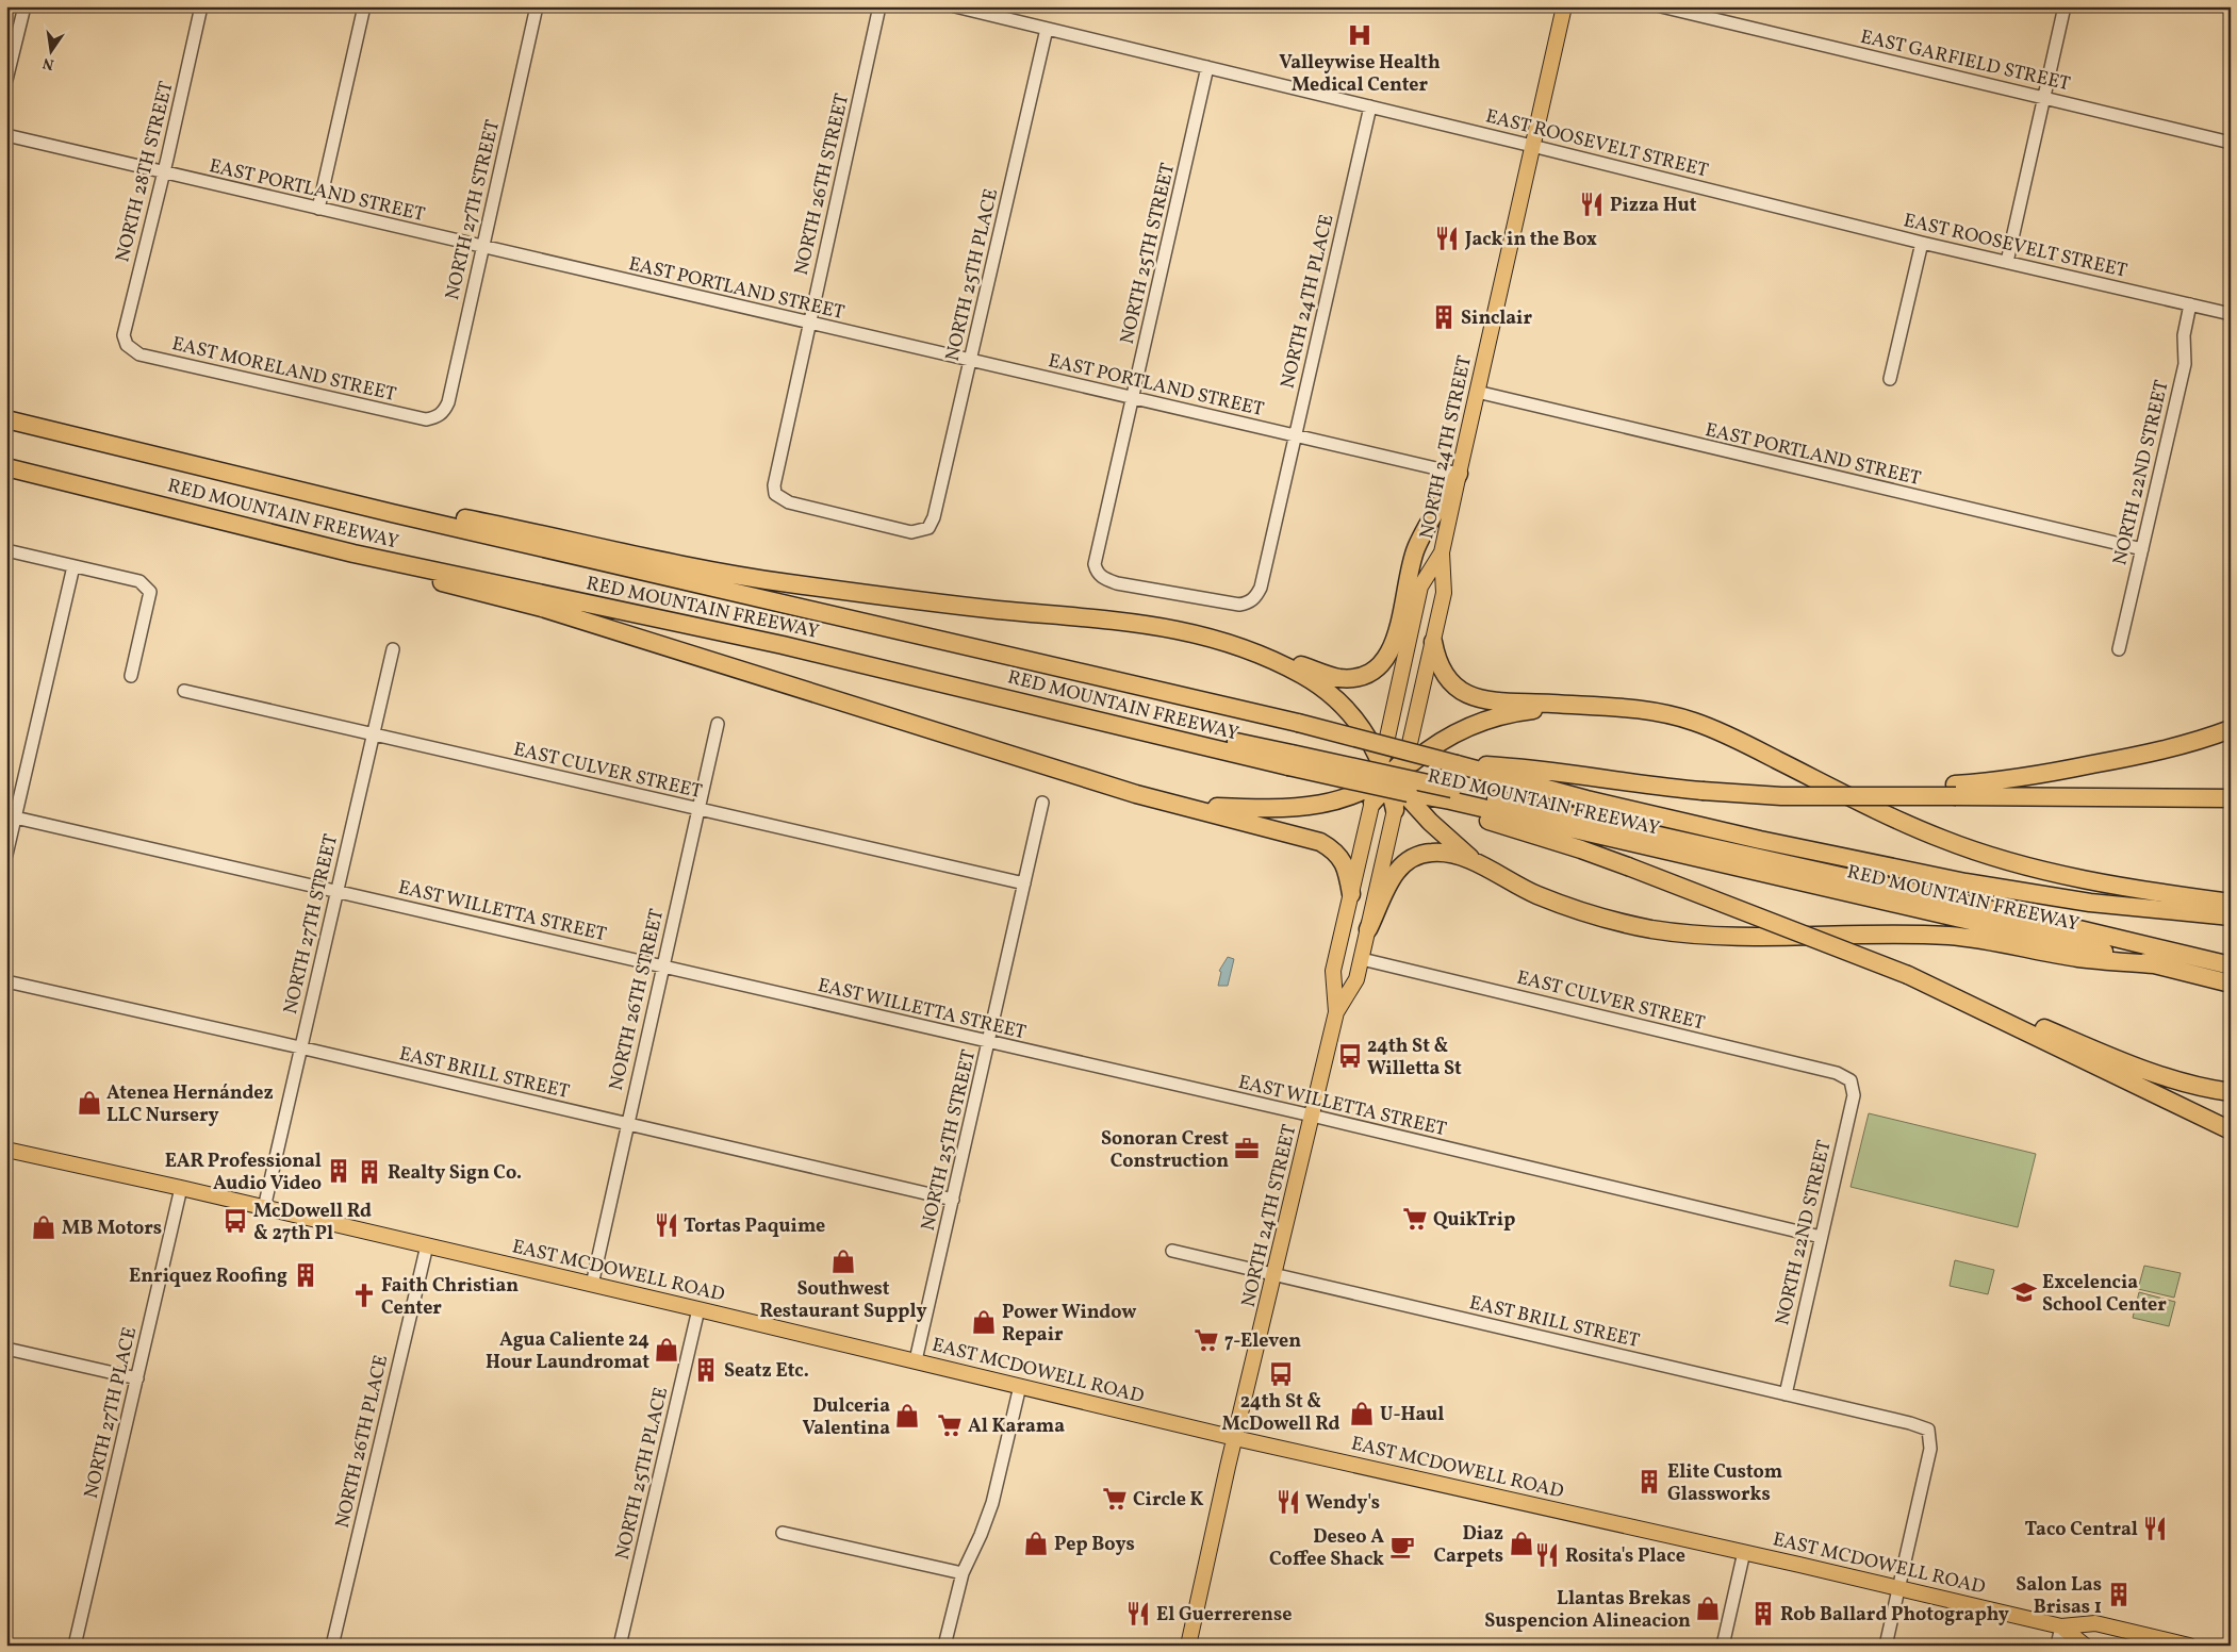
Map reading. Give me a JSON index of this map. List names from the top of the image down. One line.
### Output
{"streets":{"highway":["RED MOUNTAIN FREEWAY"],"main road":["NORTH 24TH STREET","EAST MCDOWELL ROAD"],"street":["EAST GARFIELD STREET","EAST ROOSEVELT STREET","NORTH 28TH STREET","NORTH 26TH STREET","EAST PORTLAND STREET","NORTH 27TH STREET","NORTH 25TH STREET","NORTH 25TH PLACE","NORTH 24TH PLACE","EAST MORELAND STREET","NORTH 22ND STREET","EAST CULVER STREET","EAST WILLETTA STREET","EAST BRILL STREET","NORTH 27TH PLACE","NORTH 26TH PLACE"]},"crossings":[["EAST ROOSEVELT STREET","NORTH 25TH STREET"],["EAST ROOSEVELT STREET","NORTH 25TH PLACE"],["EAST ROOSEVELT STREET","NORTH 24TH PLACE"],["EAST ROOSEVELT STREET","NORTH 24TH STREET"],["EAST ROOSEVELT STREET","NORTH 22ND STREET"],["NORTH 28TH STREET","EAST PORTLAND STREET"],["NORTH 28TH STREET","EAST MORELAND STREET"],["NORTH 26TH STREET","EAST PORTLAND STREET"],["NORTH 26TH STREET","NORTH 25TH PLACE"],["NORTH 26TH STREET","EAST CULVER STREET"],["NORTH 26TH STREET","EAST WILLETTA STREET"],["NORTH 26TH STREET","EAST BRILL STREET"],["NORTH 26TH STREET","EAST MCDOWELL ROAD"],["EAST PORTLAND STREET","NORTH 27TH STREET"],["EAST PORTLAND STREET","NORTH 25TH STREET"],["EAST PORTLAND STREET","NORTH 25TH PLACE"],["EAST PORTLAND STREET","NORTH 24TH PLACE"],["EAST PORTLAND STREET","NORTH 24TH STREET"],["EAST PORTLAND STREET","NORTH 22ND STREET"],["NORTH 27TH STREET","EAST MORELAND STREET"],["NORTH 27TH STREET","EAST CULVER STREET"],["NORTH 27TH STREET","EAST WILLETTA STREET"],["NORTH 27TH STREET","EAST BRILL STREET"],["NORTH 27TH STREET","EAST MCDOWELL ROAD"],["NORTH 25TH STREET","NORTH 24TH PLACE"],["NORTH 25TH STREET","EAST CULVER STREET"],["NORTH 25TH STREET","EAST WILLETTA STREET"],["NORTH 25TH STREET","EAST BRILL STREET"],["NORTH 25TH STREET","EAST MCDOWELL ROAD"],["NORTH 25TH PLACE","EAST MCDOWELL ROAD"],["NORTH 24TH STREET","RED MOUNTAIN FREEWAY"],["NORTH 24TH STREET","EAST CULVER STREET"],["NORTH 24TH STREET","EAST WILLETTA STREET"],["NORTH 24TH STREET","EAST BRILL STREET"],["NORTH 24TH STREET","EAST MCDOWELL ROAD"],["NORTH 22ND STREET","EAST CULVER STREET"],["NORTH 22ND STREET","EAST WILLETTA STREET"],["NORTH 22ND STREET","EAST BRILL STREET"],["EAST BRILL STREET","EAST MCDOWELL ROAD"],["EAST MCDOWELL ROAD","NORTH 27TH PLACE"],["EAST MCDOWELL ROAD","NORTH 26TH PLACE"]],"places":{"hospital":["Valleywise Health Medical Center"],"restaurant":["Pizza Hut","Jack in the Box","Tortas Paquime","Wendy's","Taco Central","Rosita's Place","El Guerrerense"],"building":["Sinclair","EAR Professional Audio Video","Realty Sign Co.","Enriquez Roofing","Seatz Etc.","Elite Custom Glassworks","Salon Las Brisas 1","Rob Ballard Photography"],"bus stop":["24th St & Willetta St","McDowell Rd & 27th Pl","24th St & McDowell Rd"],"shop":["Atenea Hernández LLC Nursery","MB Motors","Southwest Restaurant Supply","Power Window Repair","Agua Caliente 24 Hour Laundromat","U-Haul","Dulceria Valentina","Pep Boys","Diaz Carpets","Llantas Brekas Suspencion Alineacion"],"office":["Sonoran Crest Construction"],"supermarket":["QuikTrip","7-Eleven","Al Karama","Circle K"],"school or university":["Excelencia School Center"],"church":["Faith Christian Center"],"cafe":["Deseo A Coffee Shack"]},"north":"bottom"}
